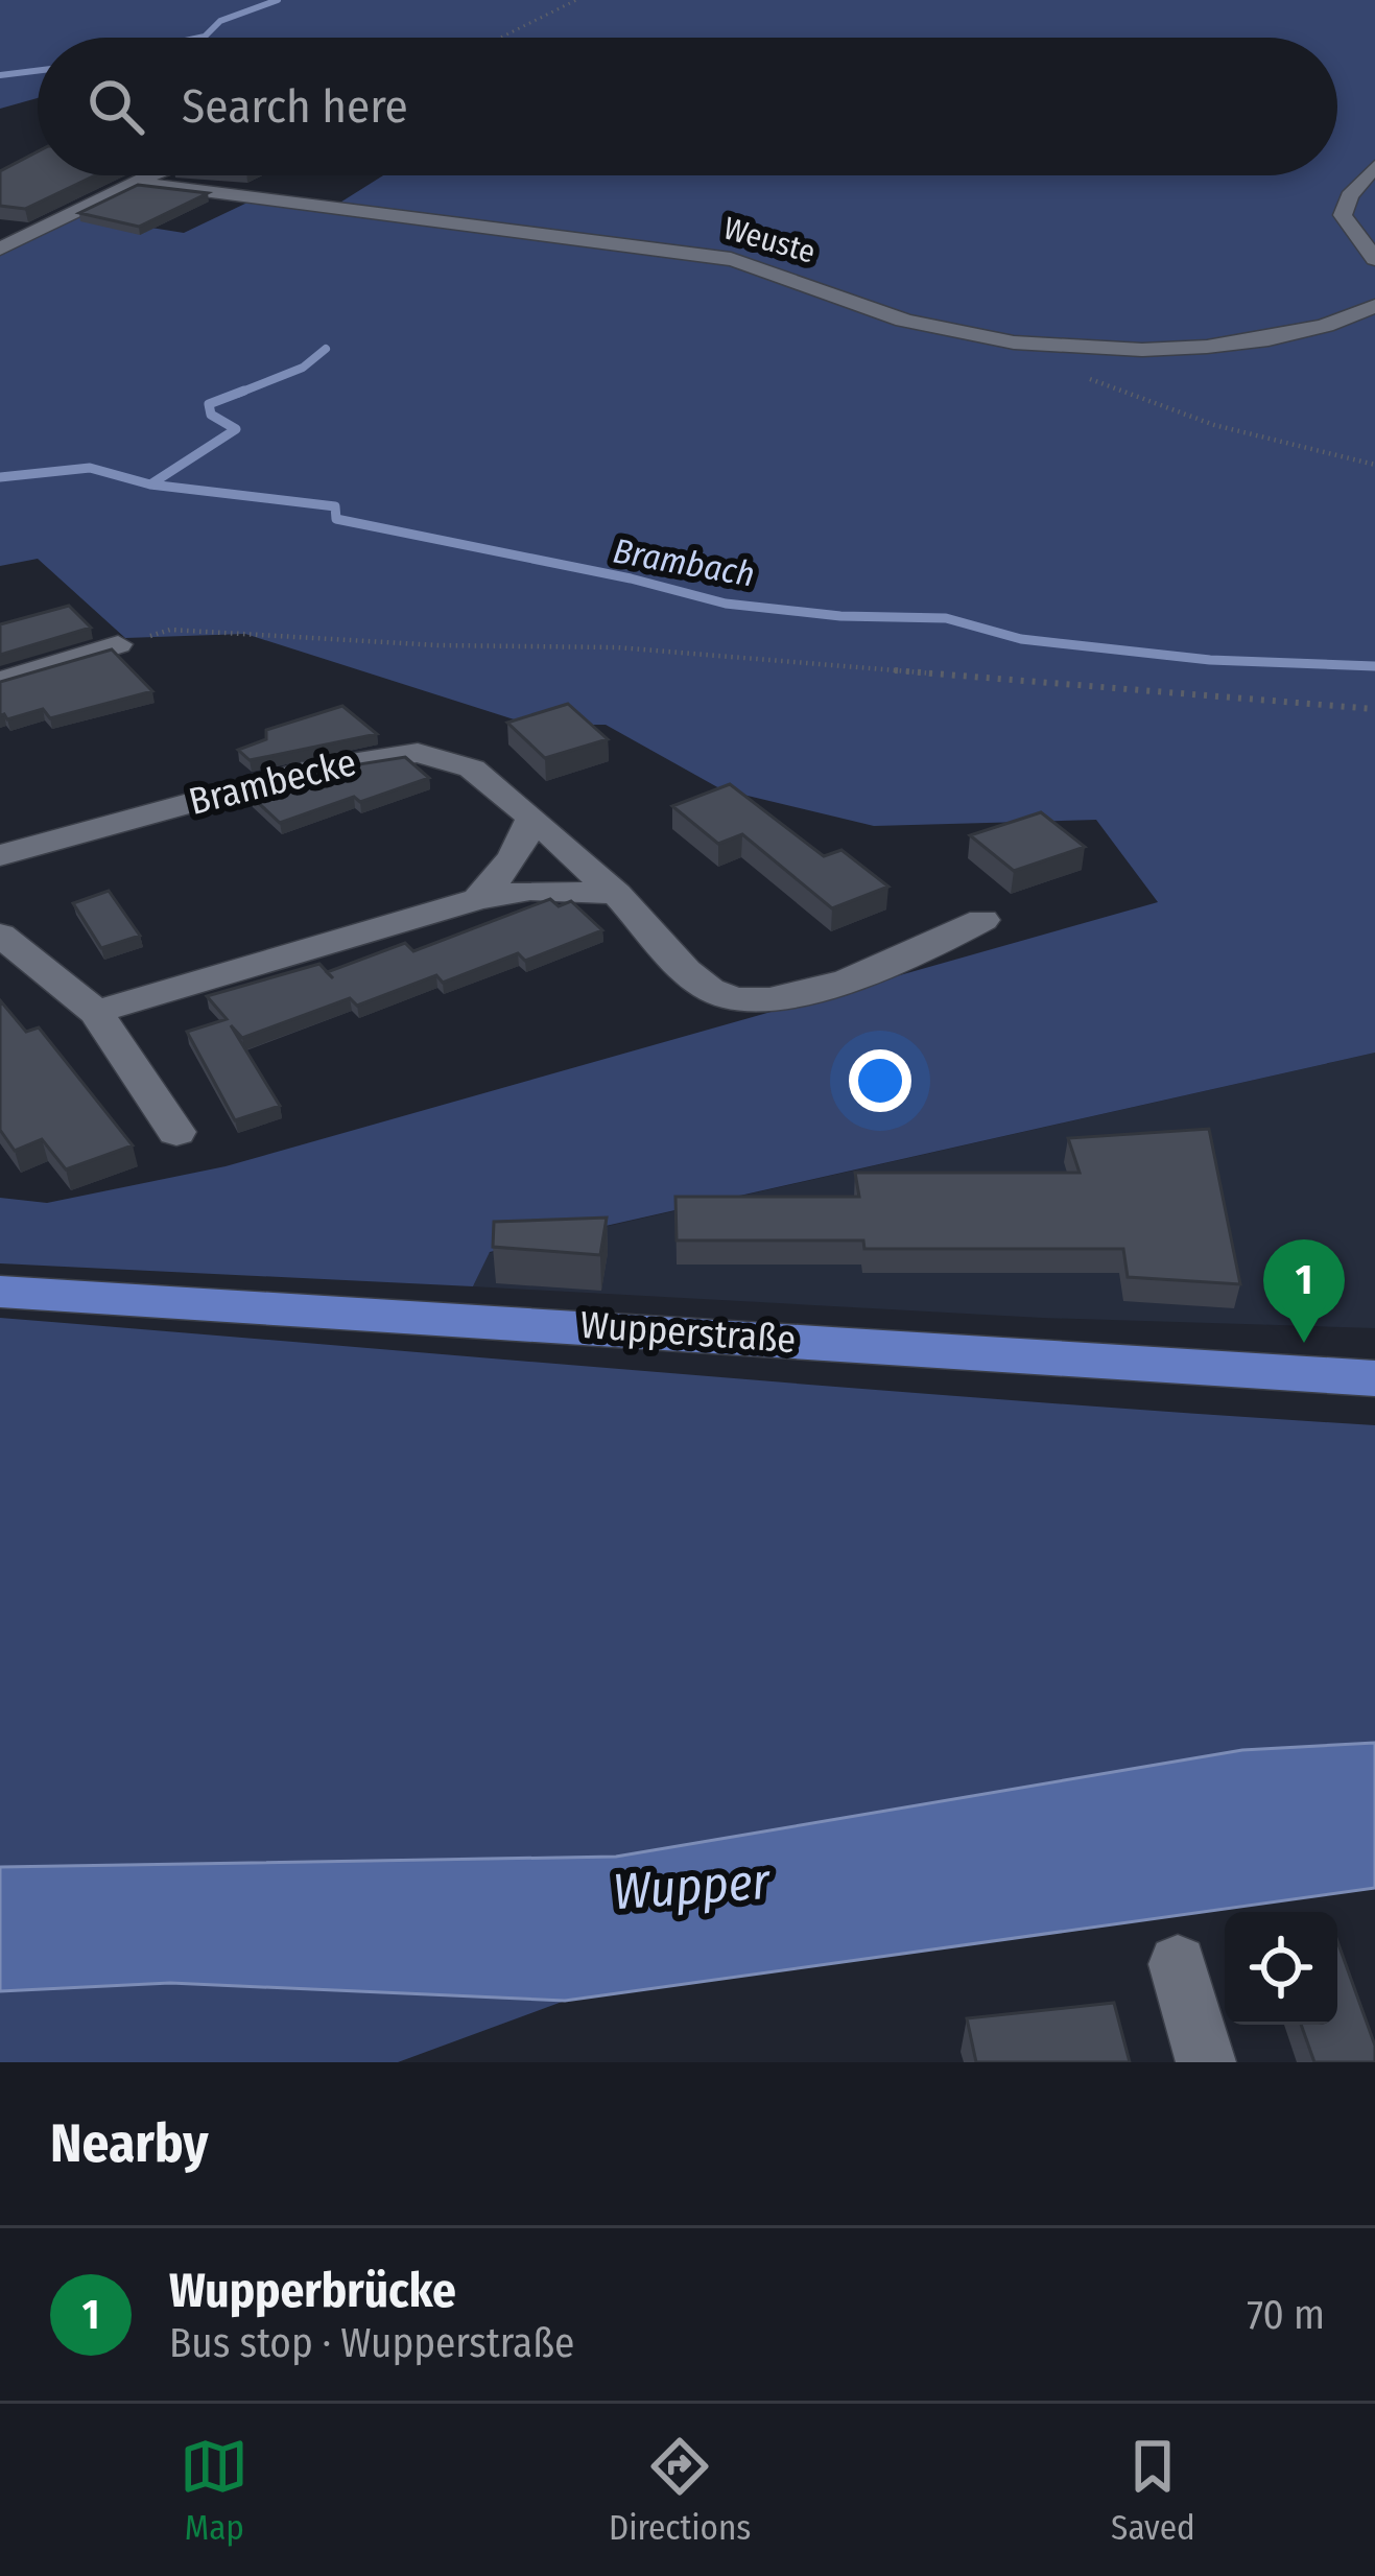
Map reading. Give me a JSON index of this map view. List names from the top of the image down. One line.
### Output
{"streets":{"main road":["Wupperstraße"],"street":["Weuste","Brambecke"]},"water":["Brambach","Wupper"],"page":{"search":"Search here","pins":"1","heading":"Nearby","list":[{"mark":"1","name":"Wupperbrücke","note":"Bus stop · Wupperstraße","value":"70 m"}],"nav":["Map","Directions","Saved"]}}
